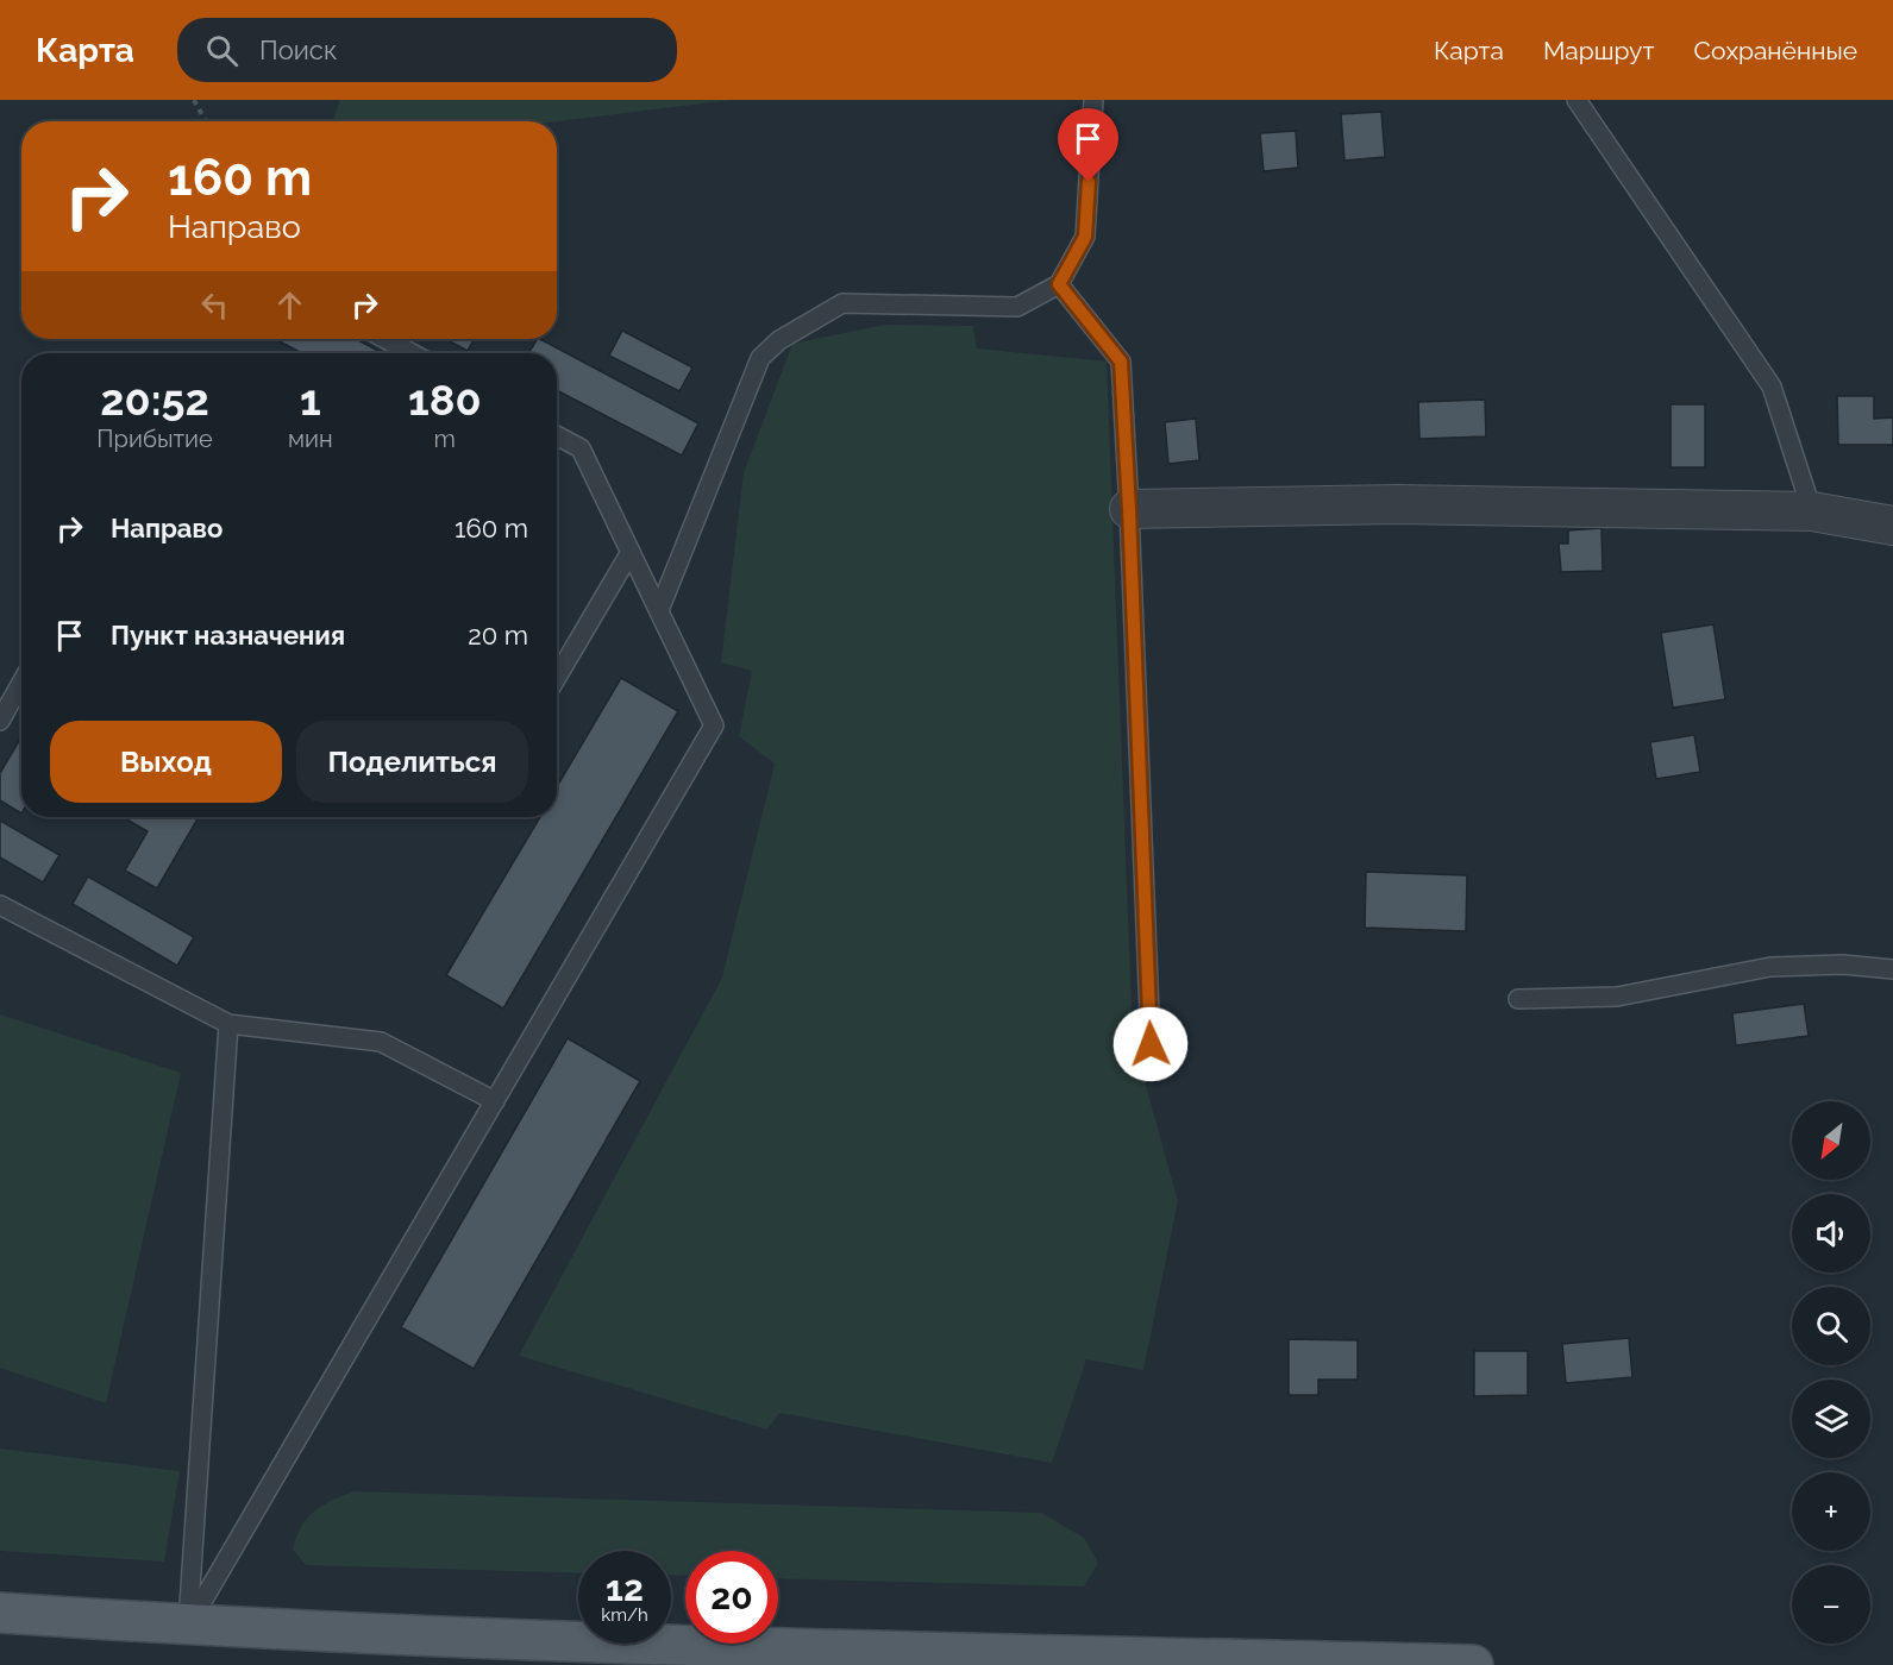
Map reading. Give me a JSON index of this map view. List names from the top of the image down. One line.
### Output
{"north":"bottom left","page":{"header":"Карта","search":"Поиск","nav":["Карта","Маршрут","Сохранённые"],"turn":["160 m","Направо"],"eta":["20:52","Прибытие","1","мин","180","m"],"list":[{"name":"Направо","value":"160 m"},{"name":"Пункт назначения","value":"20 m"}],"buttons":["Выход","Поделиться"],"map_buttons":["+","−"],"speed":"12 km/h","limit":"20"}}
